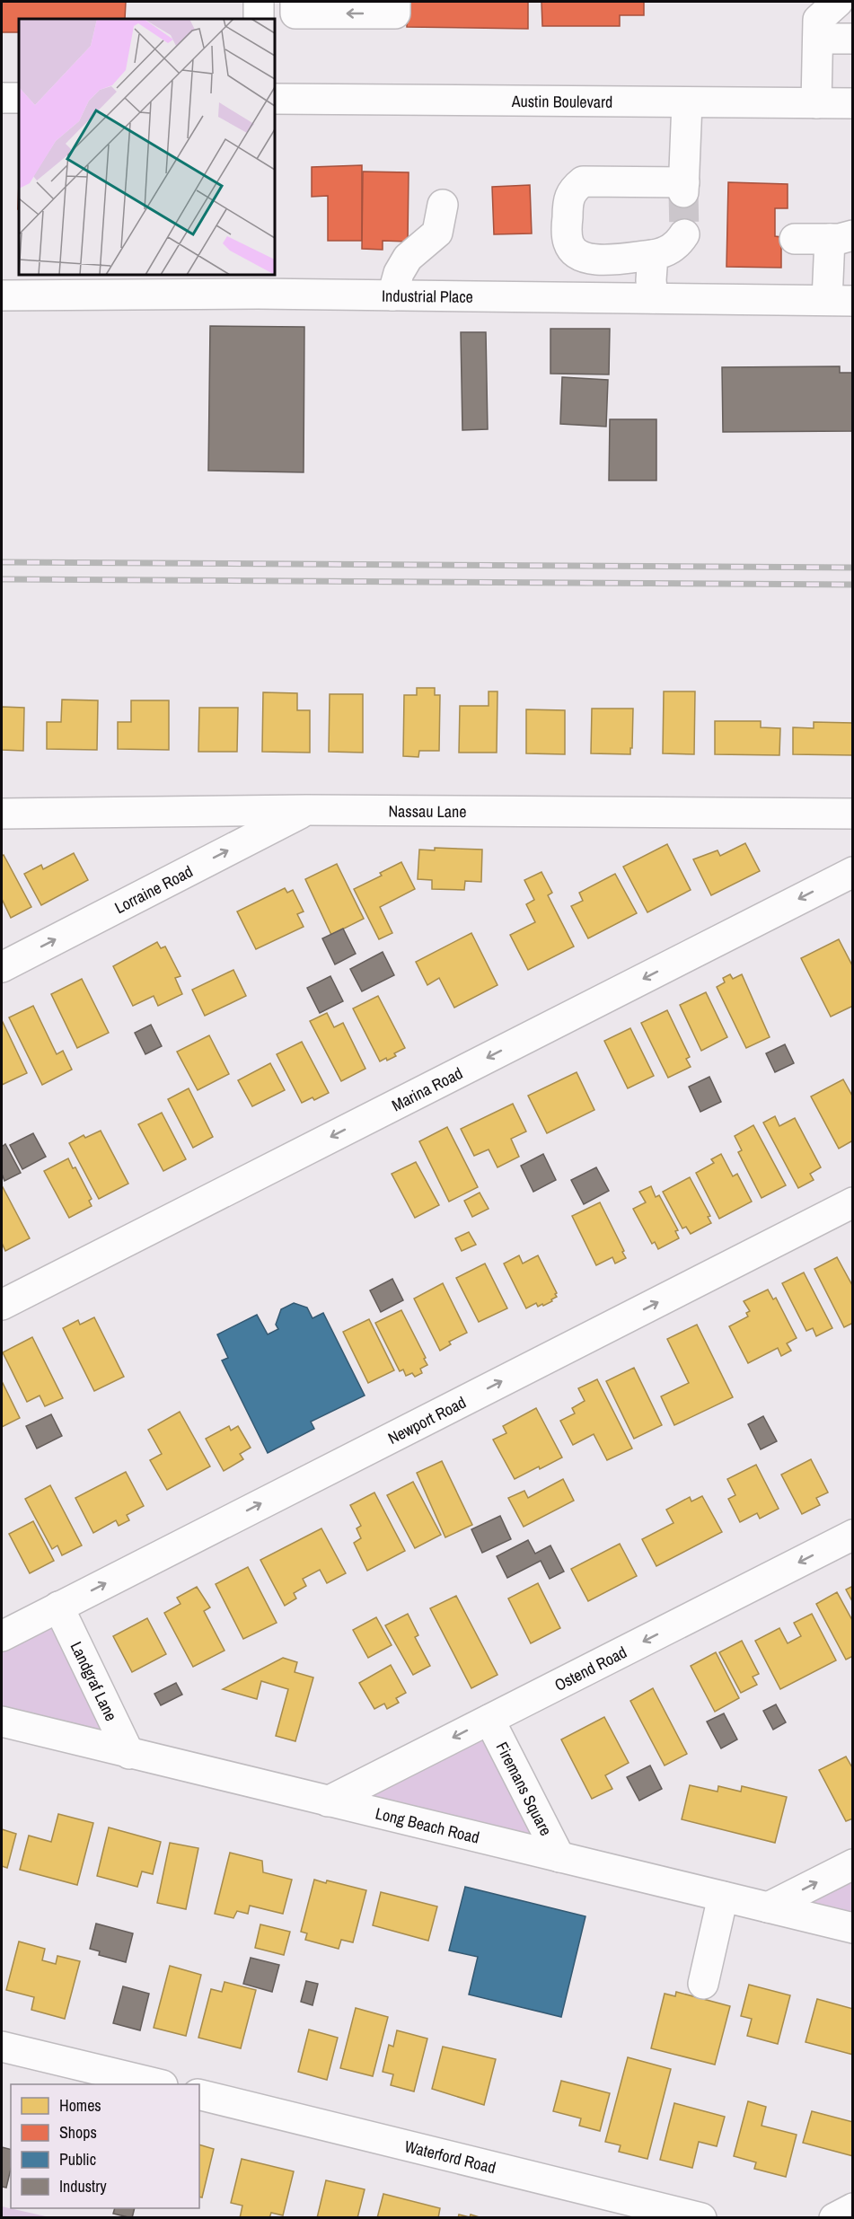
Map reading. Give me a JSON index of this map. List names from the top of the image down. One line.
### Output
{"streets":{"street":["Austin Boulevard","Industrial Place","Nassau Lane","Lorraine Road","Marina Road","Newport Road","Ostend Road","Landgraf Lane","Firemans Square","Long Beach Road","Waterford Road"]},"crossings":[["Nassau Lane","Lorraine Road"],["Newport Road","Landgraf Lane"],["Ostend Road","Firemans Square"],["Ostend Road","Long Beach Road"],["Landgraf Lane","Long Beach Road"],["Firemans Square","Long Beach Road"]],"one_way":["Lorraine Road","Marina Road","Newport Road","Ostend Road"],"legend":["Homes","Shops","Public","Industry"]}
